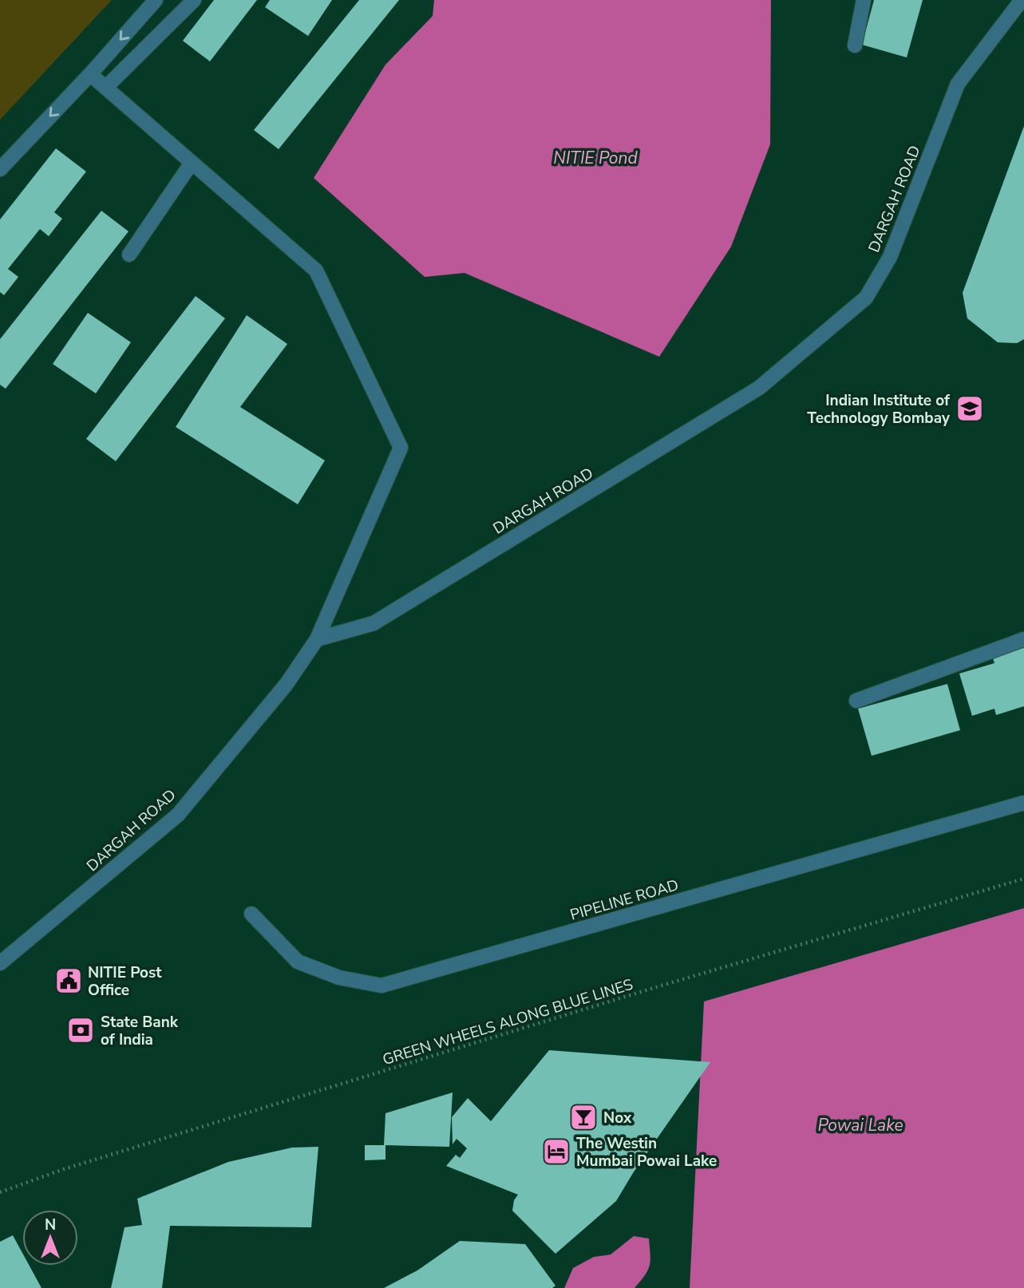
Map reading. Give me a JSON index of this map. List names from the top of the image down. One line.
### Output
{"streets":{"street":["DARGAH ROAD","PIPELINE ROAD"],"path":["GREEN WHEELS ALONG BLUE LINES"]},"water":["NITIE Pond","Powai Lake"],"places":{"school or university":["Indian Institute of Technology Bombay"],"public building":["NITIE Post Office"],"bank":["State Bank of India"],"bar":["Nox"],"hotel":["The Westin Mumbai Powai Lake"]},"north":"top"}
